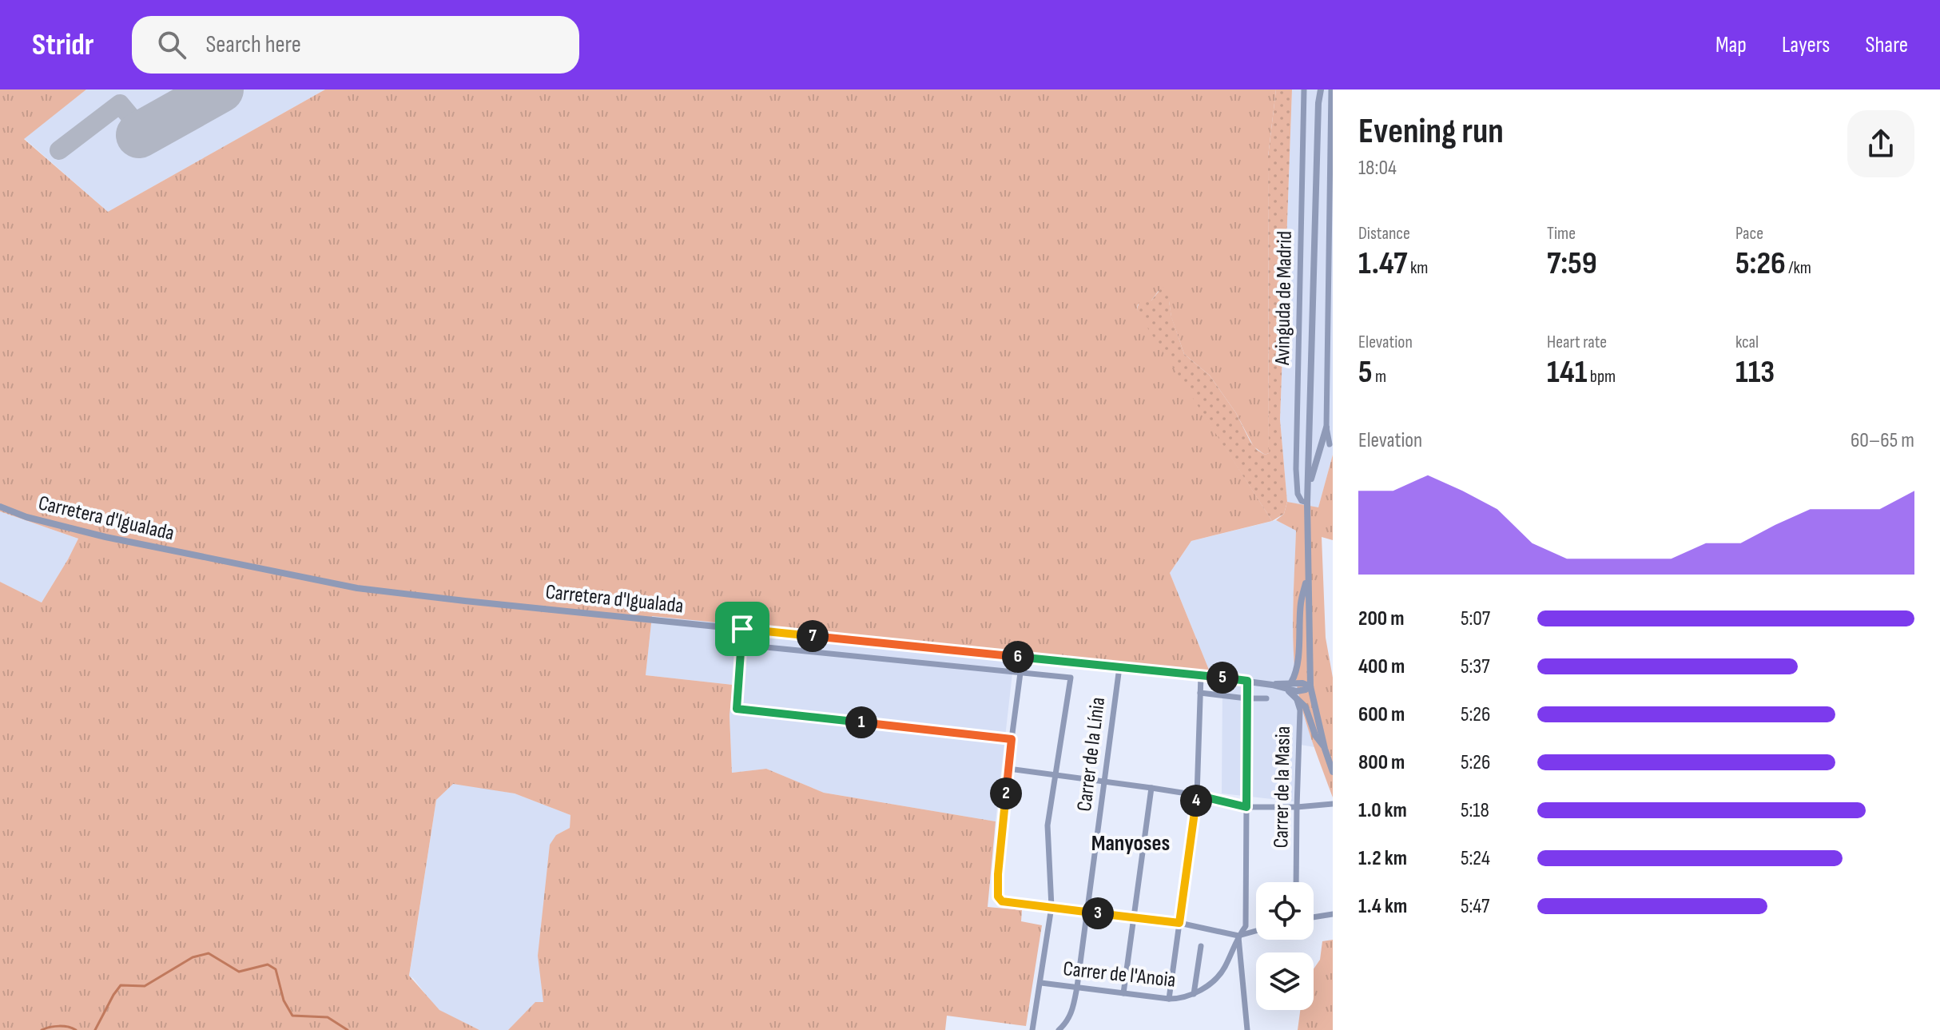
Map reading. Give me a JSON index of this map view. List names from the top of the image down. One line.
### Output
{"streets":{"street":["Avinguda de Madrid","Carretera d'Igualada","Carrer de la Línia","Carrer de la Masia","Carrer de l'Anoia"]},"crossings":[["Avinguda de Madrid","Carretera d'Igualada"],["Carretera d'Igualada","Carrer de la Línia"],["Carretera d'Igualada","Carrer de la Masia"],["Carrer de la Línia","Carrer de l'Anoia"]],"districts":["Manyoses"],"page":{"header":"Stridr","search":"Search here","nav":["Map","Layers","Share"],"heading":["Evening run","18:04"],"stats":[["Distance","1.47 km"],["Time","7:59"],["Pace","5:26 /km"],["Elevation","5 m"],["Heart rate","141 bpm"],["kcal","113"]],"chart":["Elevation","60–65 m"],"list":[{"name":"200 m","note":"5:07"},{"name":"400 m","note":"5:37"},{"name":"600 m","note":"5:26"},{"name":"800 m","note":"5:26"},{"name":"1.0 km","note":"5:18"},{"name":"1.2 km","note":"5:24"},{"name":"1.4 km","note":"5:47"}],"pins":["7","6","5","1","2","4","3"]}}
